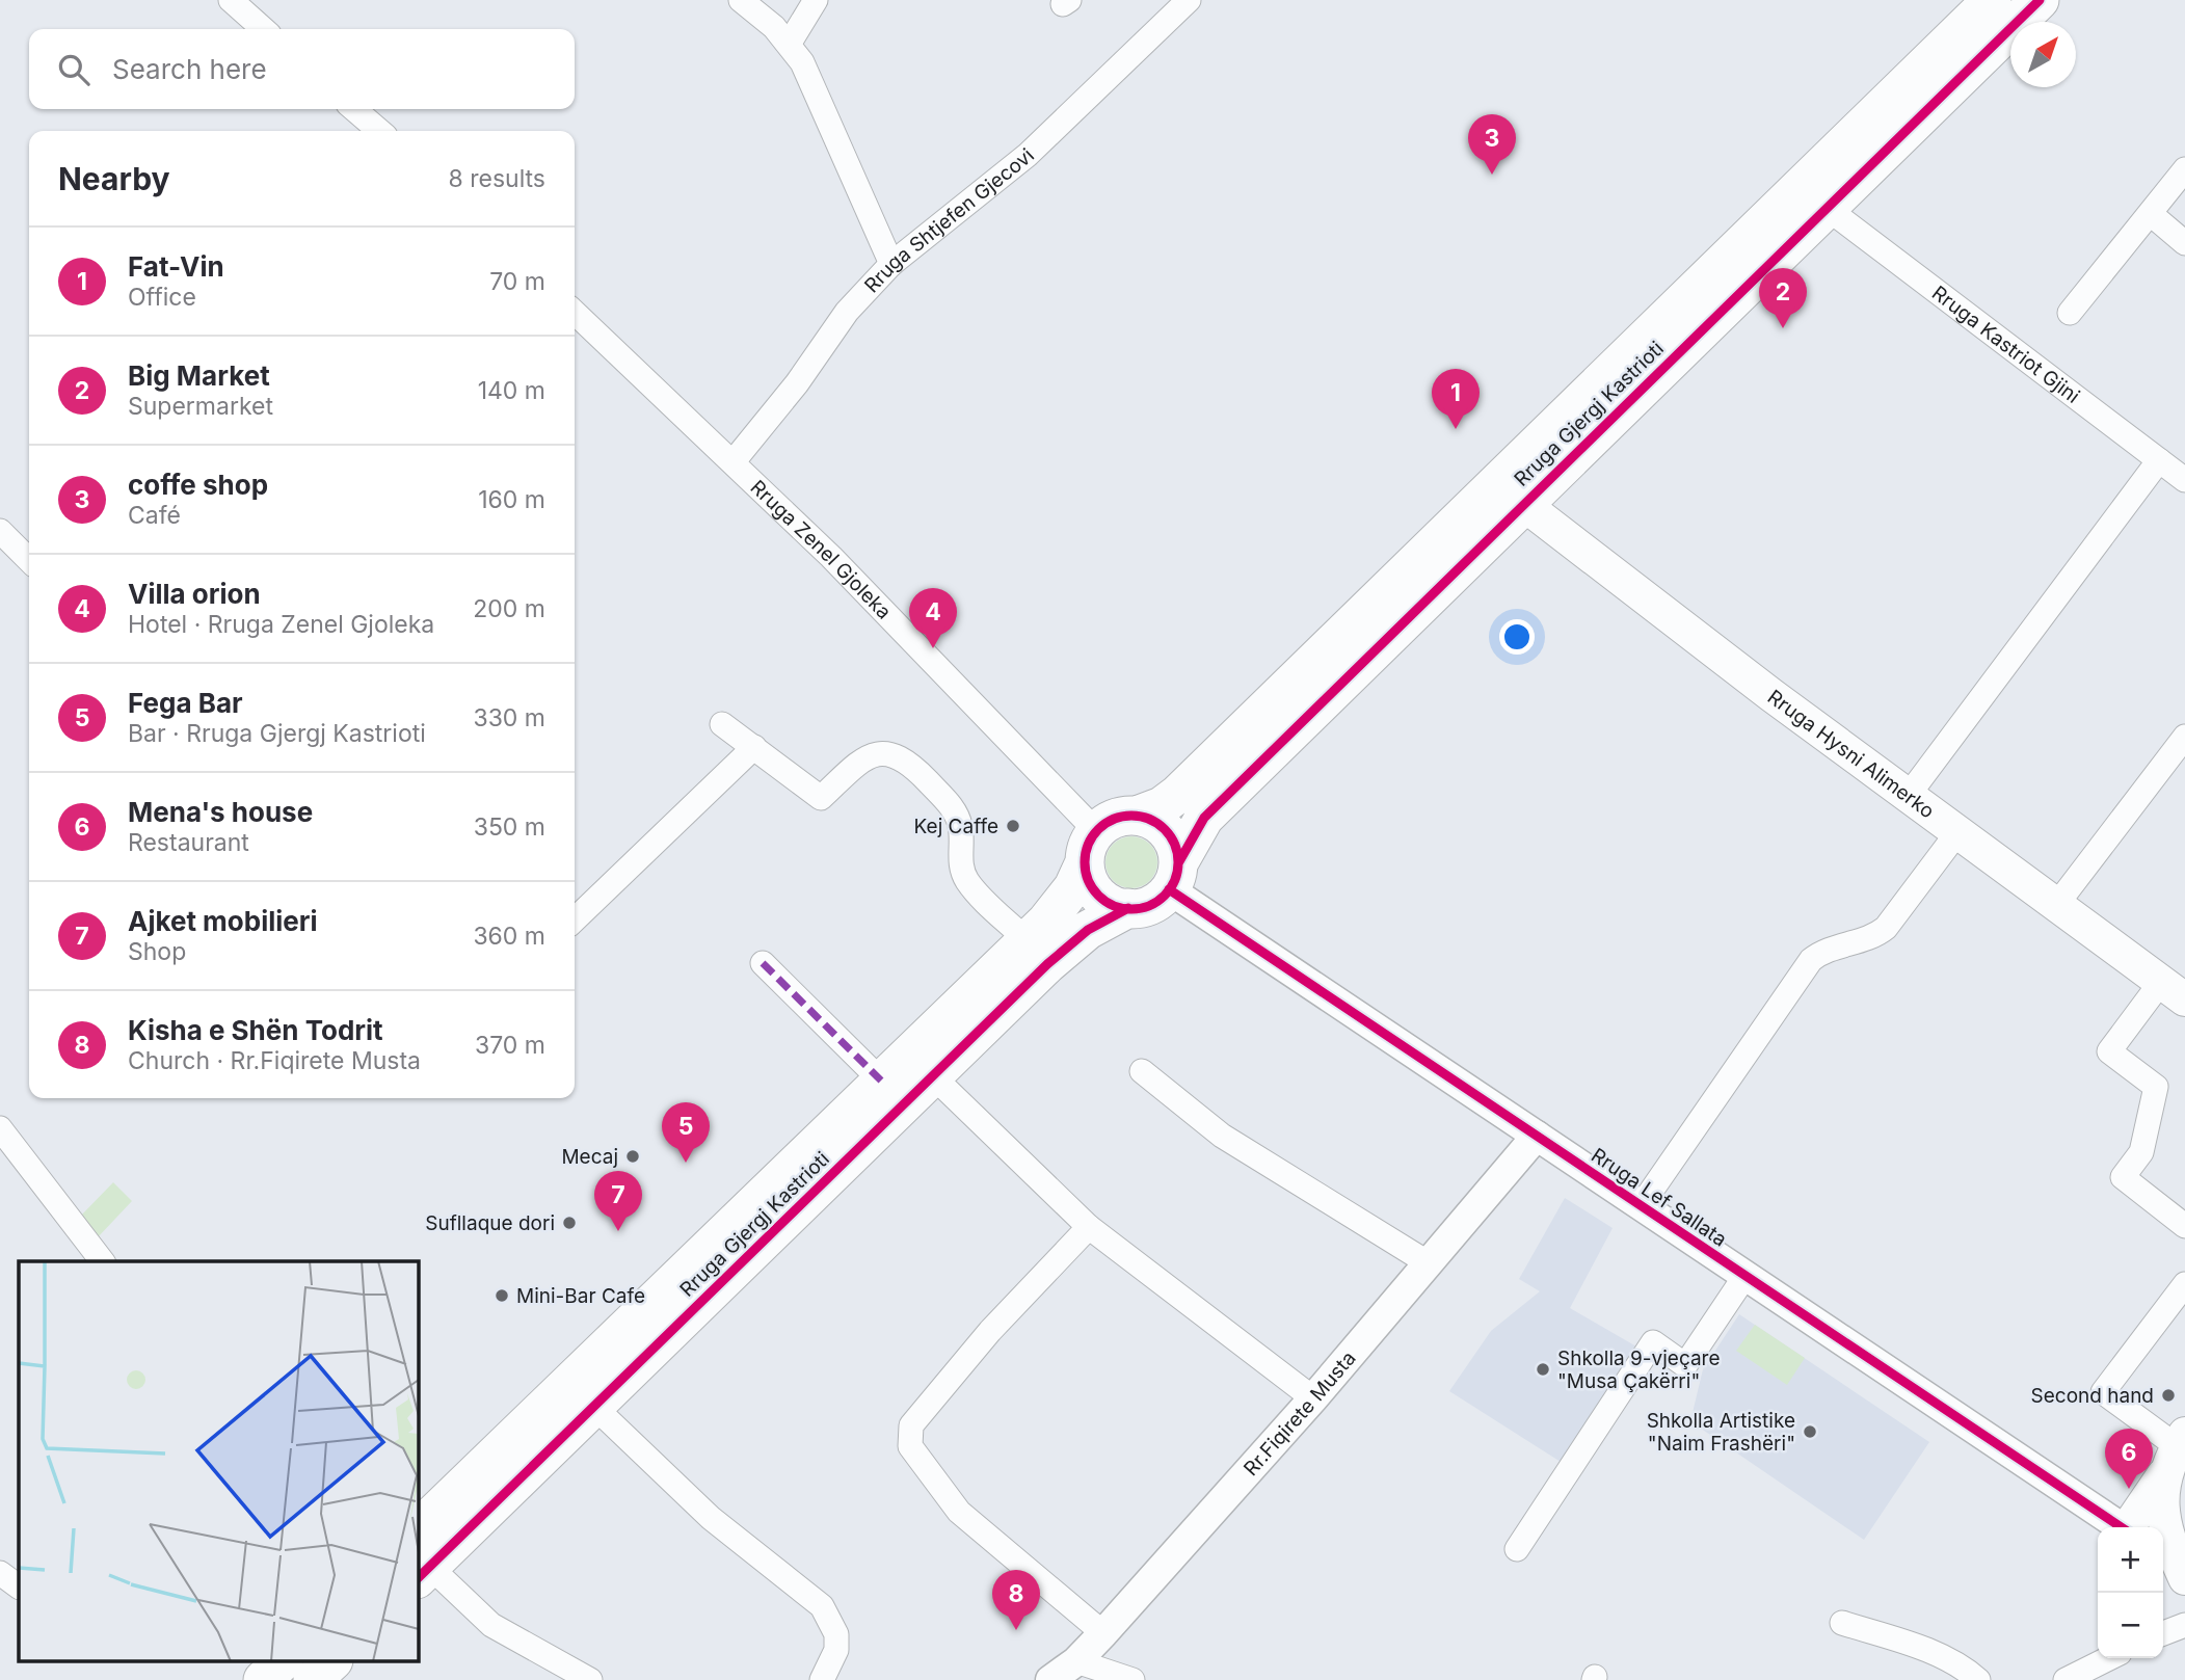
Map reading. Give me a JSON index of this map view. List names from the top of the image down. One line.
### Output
{"streets":{"main road":["Rruga Gjergj Kastrioti","Rruga Hysni Alimerko"],"street":["Rruga Shtjefen Gjecovi","Rruga Kastriot Gjini","Rruga Zenel Gjoleka","Rruga Lef Sallata","Rr.Fiqirete Musta"]},"crossings":[["Rruga Shtjefen Gjecovi","Rruga Zenel Gjoleka"],["Rruga Kastriot Gjini","Rruga Gjergj Kastrioti"],["Rruga Gjergj Kastrioti","Rruga Zenel Gjoleka"],["Rruga Gjergj Kastrioti","Rruga Hysni Alimerko"],["Rruga Gjergj Kastrioti","Rruga Lef Sallata"],["Rruga Zenel Gjoleka","Rruga Lef Sallata"],["Rruga Lef Sallata","Rr.Fiqirete Musta"]],"places":["Kej Caffe","Mecaj","Sufllaque dori","Mini-Bar Cafe","Shkolla 9-vjeçare \"Musa Çakërri\"","Second hand","Shkolla Artistike \"Naim Frashëri\""],"north":"top right","page":{"search":"Search here","pins":["3","2","1","4","5","7","6","8"],"heading":["Nearby","8 results"],"list":[{"mark":"1","name":"Fat-Vin","note":"Office","value":"70 m"},{"mark":"2","name":"Big Market","note":"Supermarket","value":"140 m"},{"mark":"3","name":"coffe shop","note":"Café","value":"160 m"},{"mark":"4","name":"Villa orion","note":"Hotel · Rruga Zenel Gjoleka","value":"200 m"},{"mark":"5","name":"Fega Bar","note":"Bar · Rruga Gjergj Kastrioti","value":"330 m"},{"mark":"6","name":"Mena's house","note":"Restaurant","value":"350 m"},{"mark":"7","name":"Ajket mobilieri","note":"Shop","value":"360 m"},{"mark":"8","name":"Kisha e Shën Todrit","note":"Church · Rr.Fiqirete Musta","value":"370 m"}],"map_buttons":["+","−"]}}
